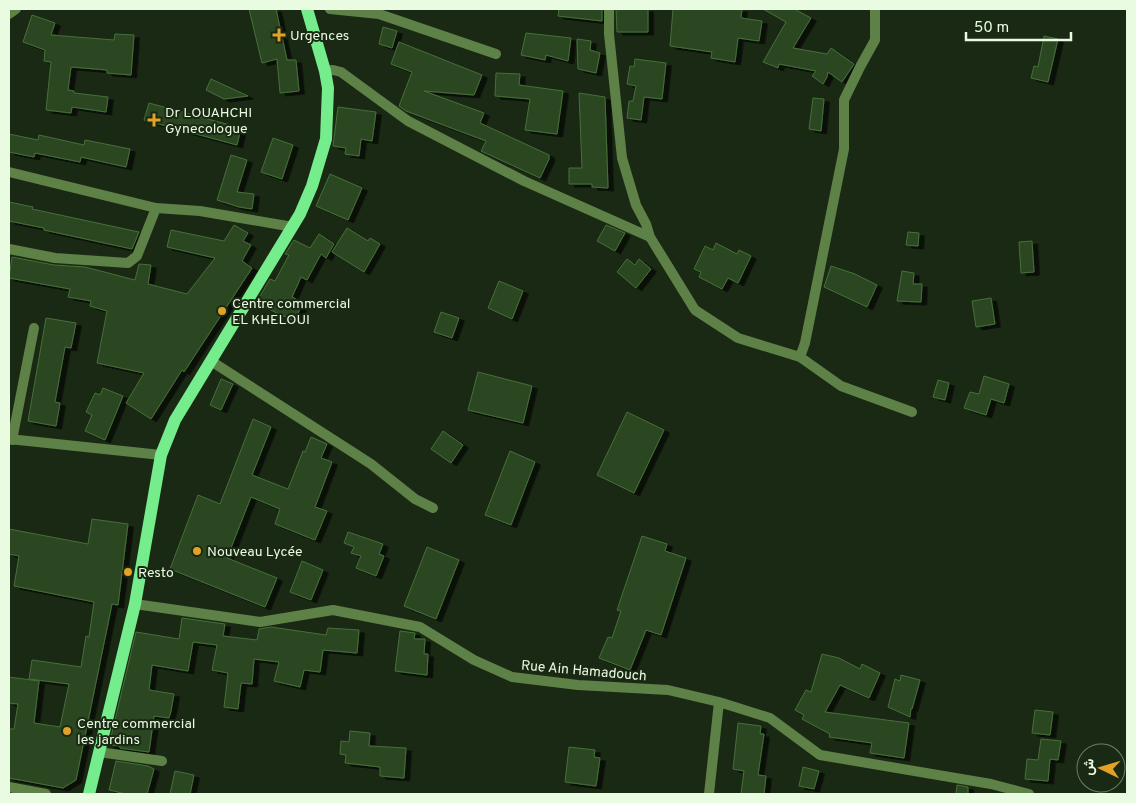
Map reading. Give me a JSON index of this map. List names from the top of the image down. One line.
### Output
{"streets":{"street":["Rue Ain Hamadouch"]},"places":{"health":["Urgences","Dr LOUAHCHI Gynecologue"],"other":["Centre commercial EL KHELOUI","Nouveau Lycée","Resto","Centre commercial les jardins"]},"scale_bar":"50 m","north":"left"}
